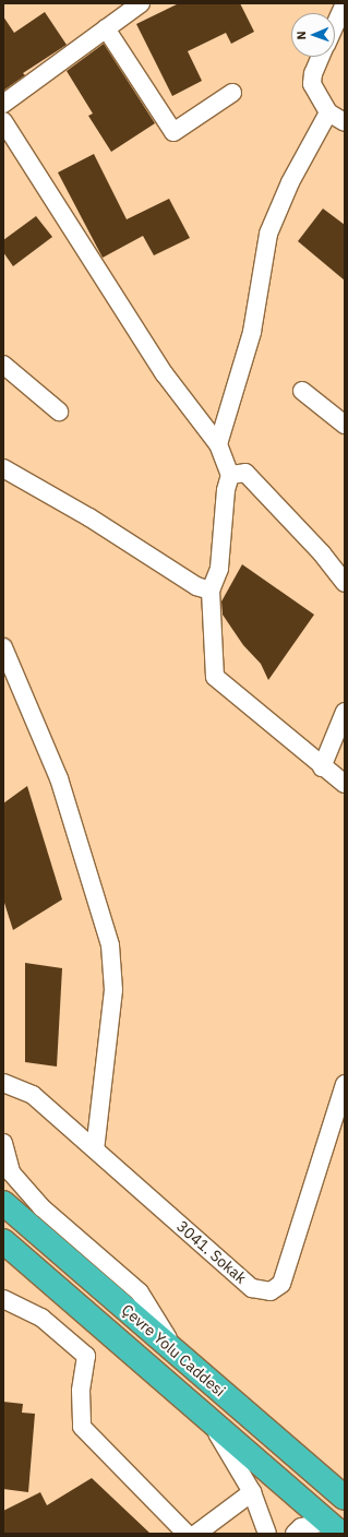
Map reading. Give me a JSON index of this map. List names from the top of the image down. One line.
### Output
{"streets":{"highway":["Çevre Yolu Caddesi"],"street":["3041. Sokak"]},"north":"left"}
